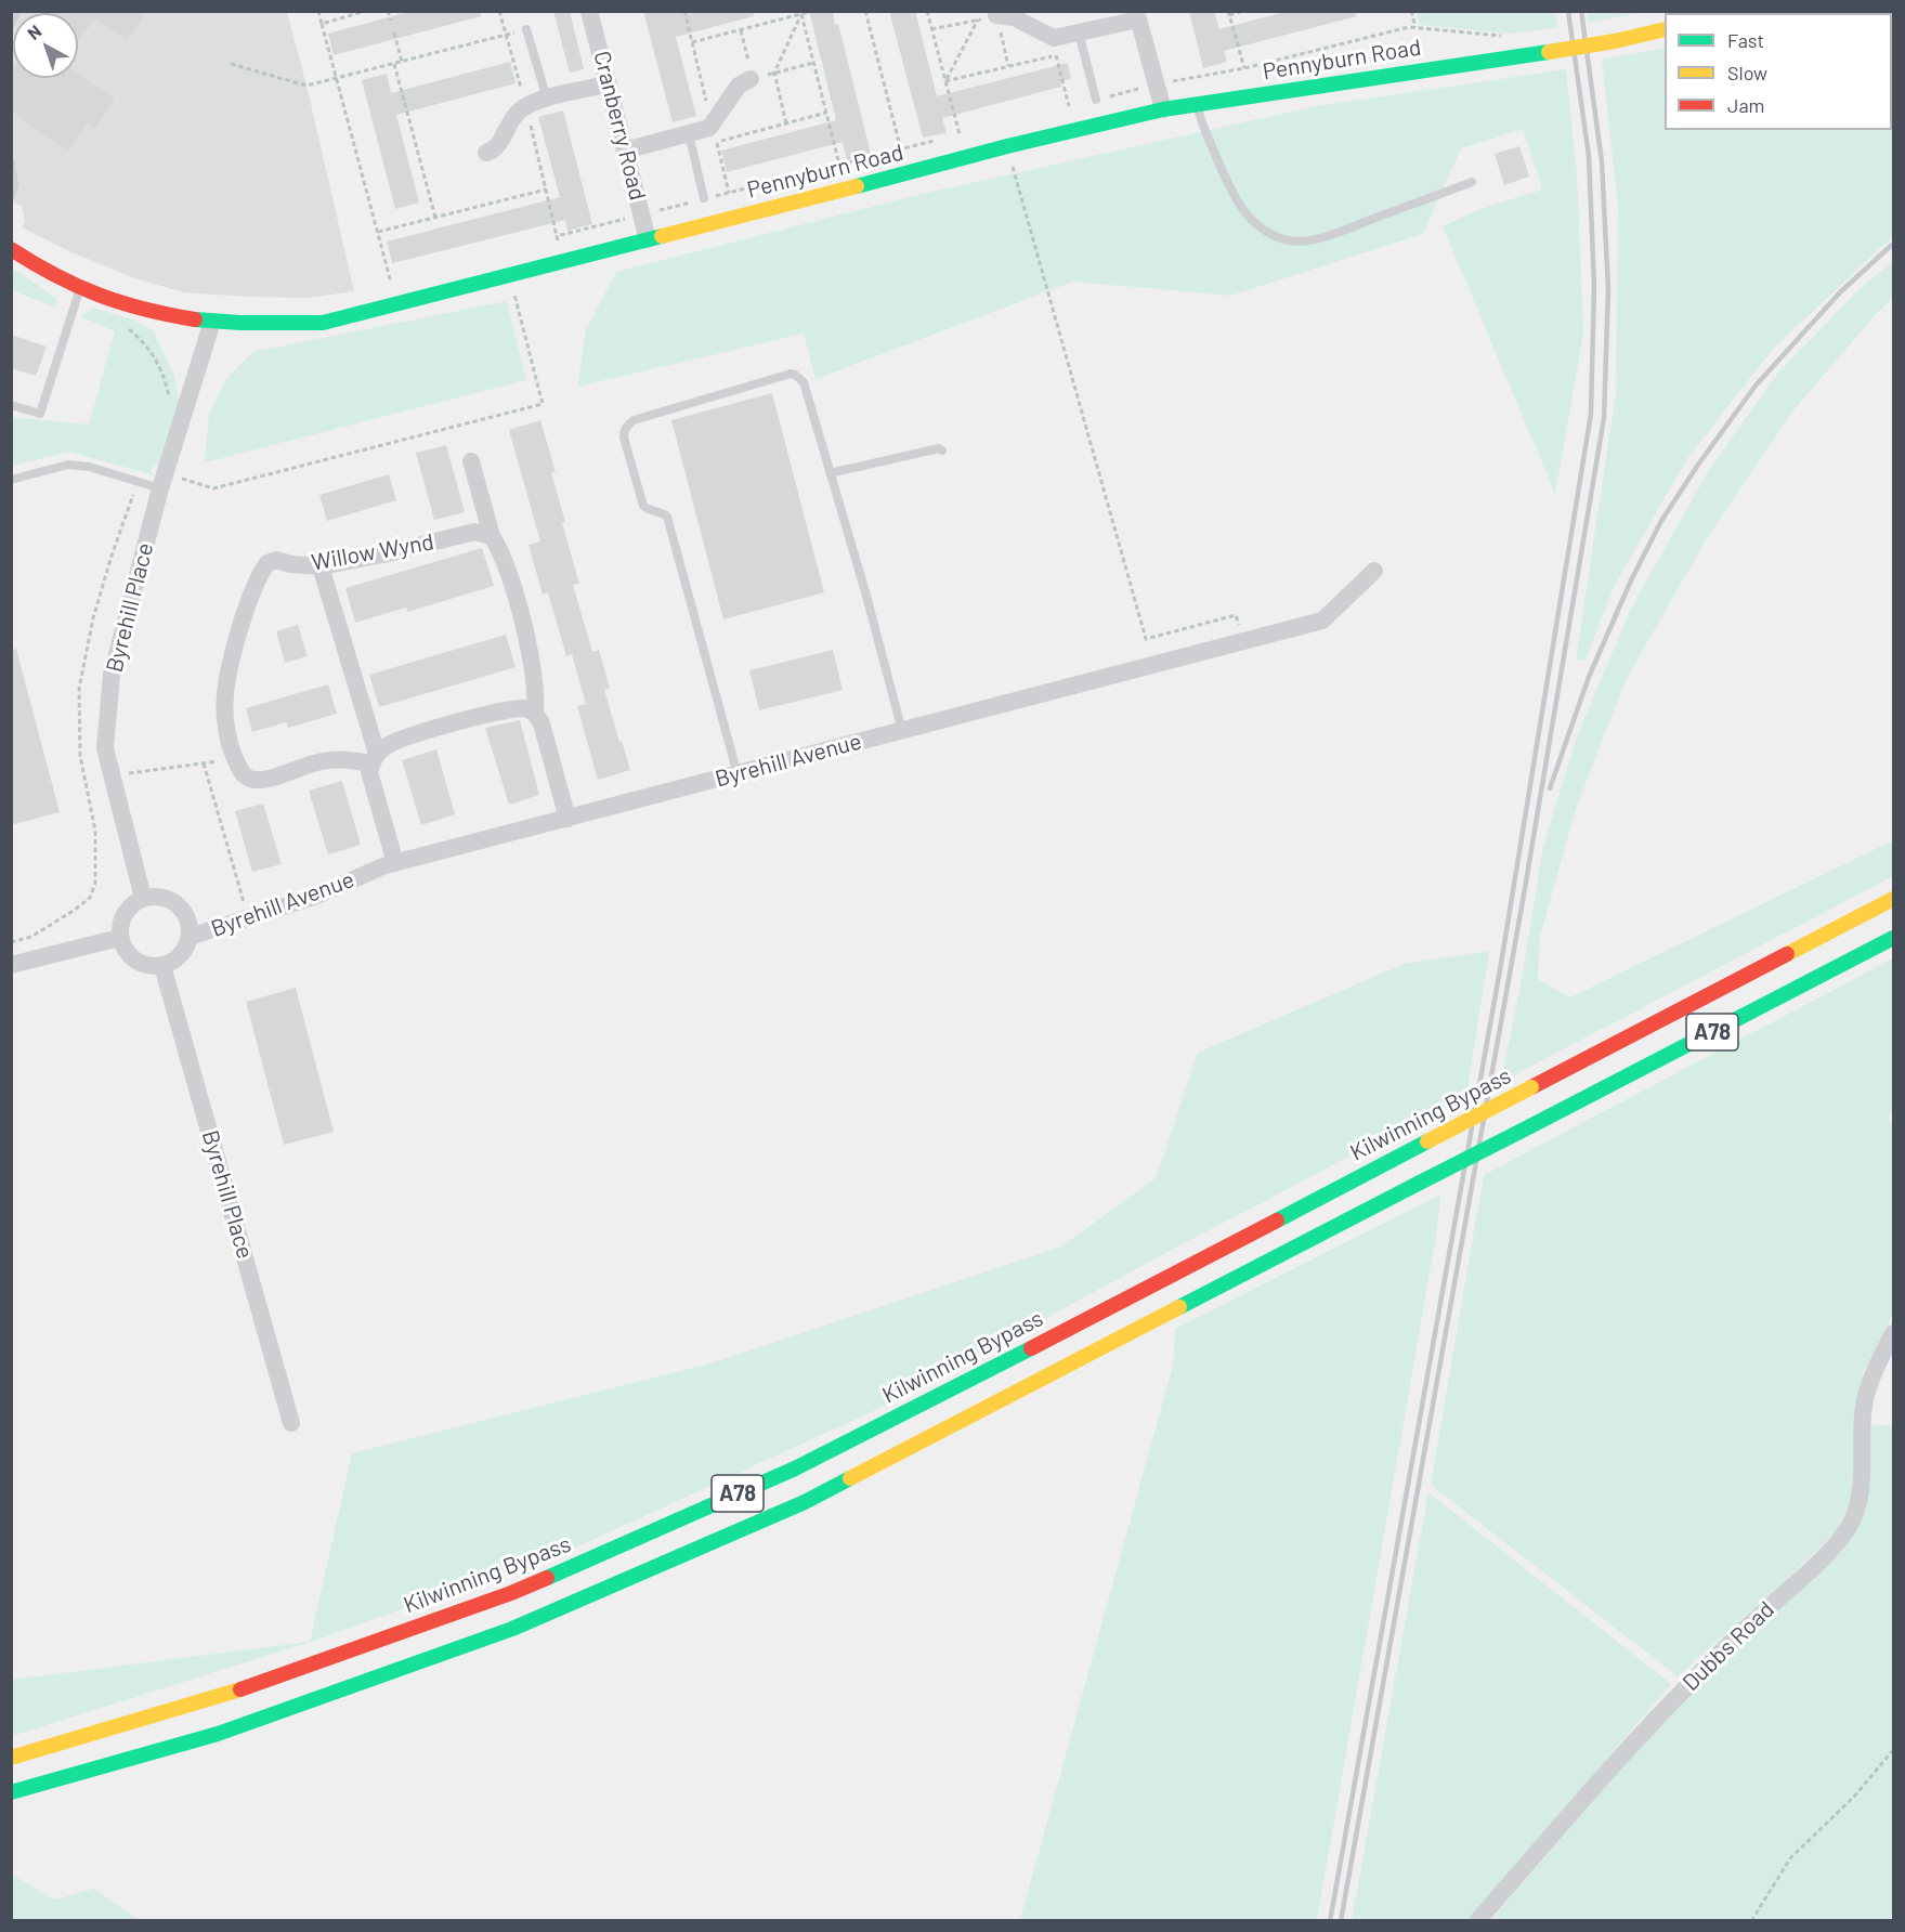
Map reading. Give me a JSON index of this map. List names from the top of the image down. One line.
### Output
{"streets":{"main road":["Pennyburn Road","A78","Kilwinning Bypass"],"street":["Cranberry Road","Willow Wynd","Byrehill Place","Byrehill Avenue","Dubbs Road"]},"crossings":[["Pennyburn Road","Cranberry Road"],["Pennyburn Road","Byrehill Place"],["Byrehill Place","Byrehill Avenue"]],"legend":["Fast","Slow","Jam"],"north":"top left"}
